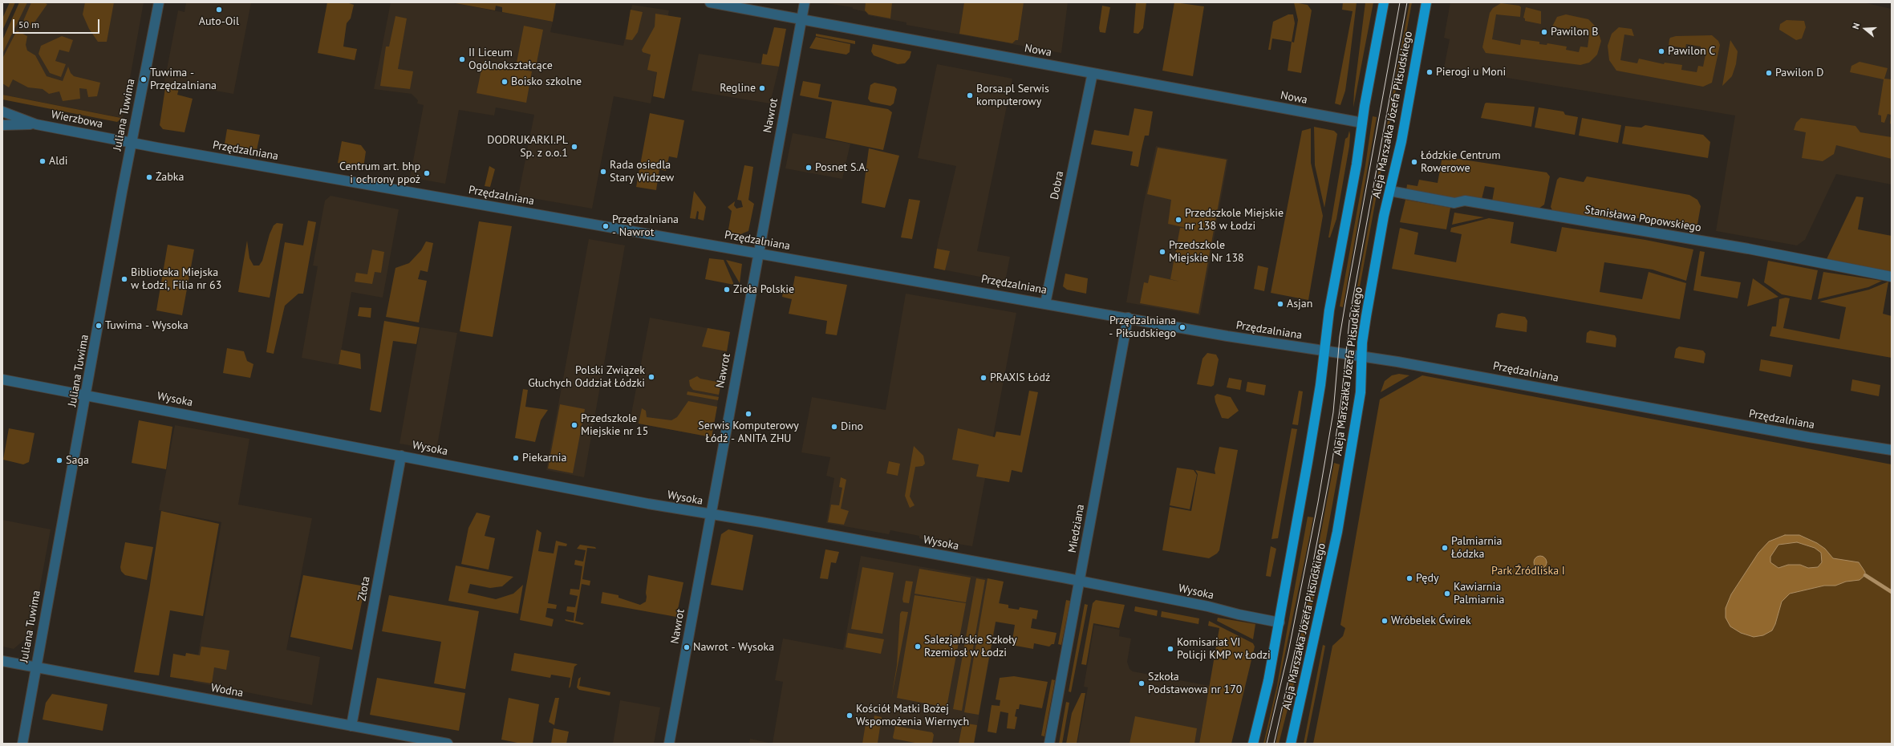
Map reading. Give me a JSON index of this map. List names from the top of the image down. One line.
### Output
{"streets":{"main road":["Aleja Marszałka Józefa Piłsudskiego"],"street":["Nowa","Juliana Tuwima","Nawrot","Wierzbowa","Przędzalniana","Dobra","Stanisława Popowskiego","Wysoka","Miedziana","Złota","Wodna"]},"crossings":[["Nowa","Nawrot"],["Nowa","Dobra"],["Juliana Tuwima","Wierzbowa"],["Juliana Tuwima","Przędzalniana"],["Juliana Tuwima","Wysoka"],["Juliana Tuwima","Wodna"],["Aleja Marszałka Józefa Piłsudskiego","Przędzalniana"],["Aleja Marszałka Józefa Piłsudskiego","Stanisława Popowskiego"],["Nawrot","Przędzalniana"],["Nawrot","Wysoka"],["Wierzbowa","Przędzalniana"],["Przędzalniana","Dobra"],["Przędzalniana","Miedziana"],["Wysoka","Miedziana"],["Wysoka","Złota"],["Złota","Wodna"]],"parks":["Park Źródliska I"],"places":["Auto-Oil","Pawilon B","Pawilon C","II Liceum Ogólnokształcące","Pierogi u Moni","Pawilon D","Tuwima - Przędzalniana","Boisko szkolne","Regline","Borsa.pl Serwis komputerowy","DODRUKARKI.PL Sp. z o.o.1","Aldi","Łódzkie Centrum Rowerowe","Posnet S.A.","Rada osiedla Stary Widzew","Centrum art. bhp i ochrony ppoż","Żabka","Przedszkole Miejskie nr 138 w Łodzi","Przędzalniana - Nawrot","Przedszkole Miejskie Nr 138","Biblioteka Miejska w Łodzi, Filia nr 63","Zioła Polskie","Asjan","Tuwima - Wysoka","Przędzalniana - Piłsudskiego","Polski Związek Głuchych Oddział Łódzki","PRAXIS Łódź","Serwis Komputerowy Łódź - ANITA ZHU","Przedszkole Miejskie nr 15","Dino","Piekarnia","Saga","Palmiarnia Łódzka","Pędy","Kawiarnia Palmiarnia","Wróbelek Ćwirek","Salezjańskie Szkoły Rzemiosł w Łodzi","Nawrot - Wysoka","Komisariat VI Policji KMP w Łodzi","Szkoła Podstawowa nr 170","Kościół Matki Bożej Wspomożenia Wiernych"],"scale_bar":"50 m","north":"left"}
